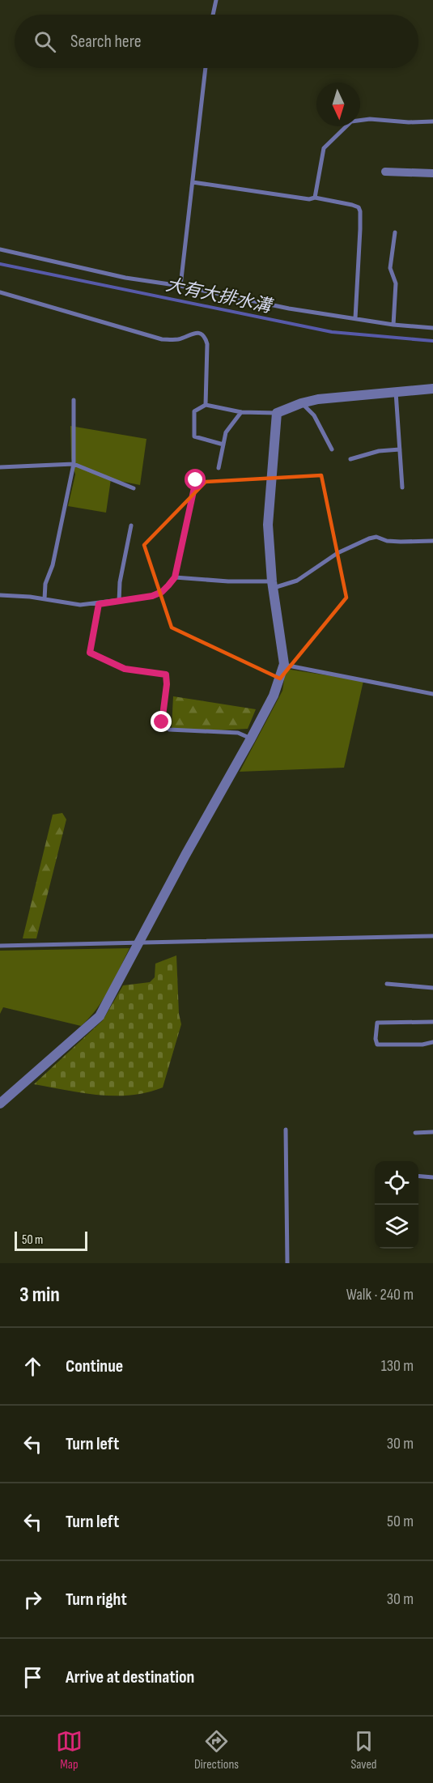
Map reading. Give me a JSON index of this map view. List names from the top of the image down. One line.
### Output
{"water":["大有大排水溝"],"scale_bar":"50 m","north":"bottom","page":{"search":"Search here","scale":"50 m","heading":["3 min","Walk · 240 m"],"list":[["Continue","130 m"],["Turn left","30 m"],["Turn left","50 m"],["Turn right","30 m"],"Arrive at destination"],"nav":["Map","Directions","Saved"]}}
